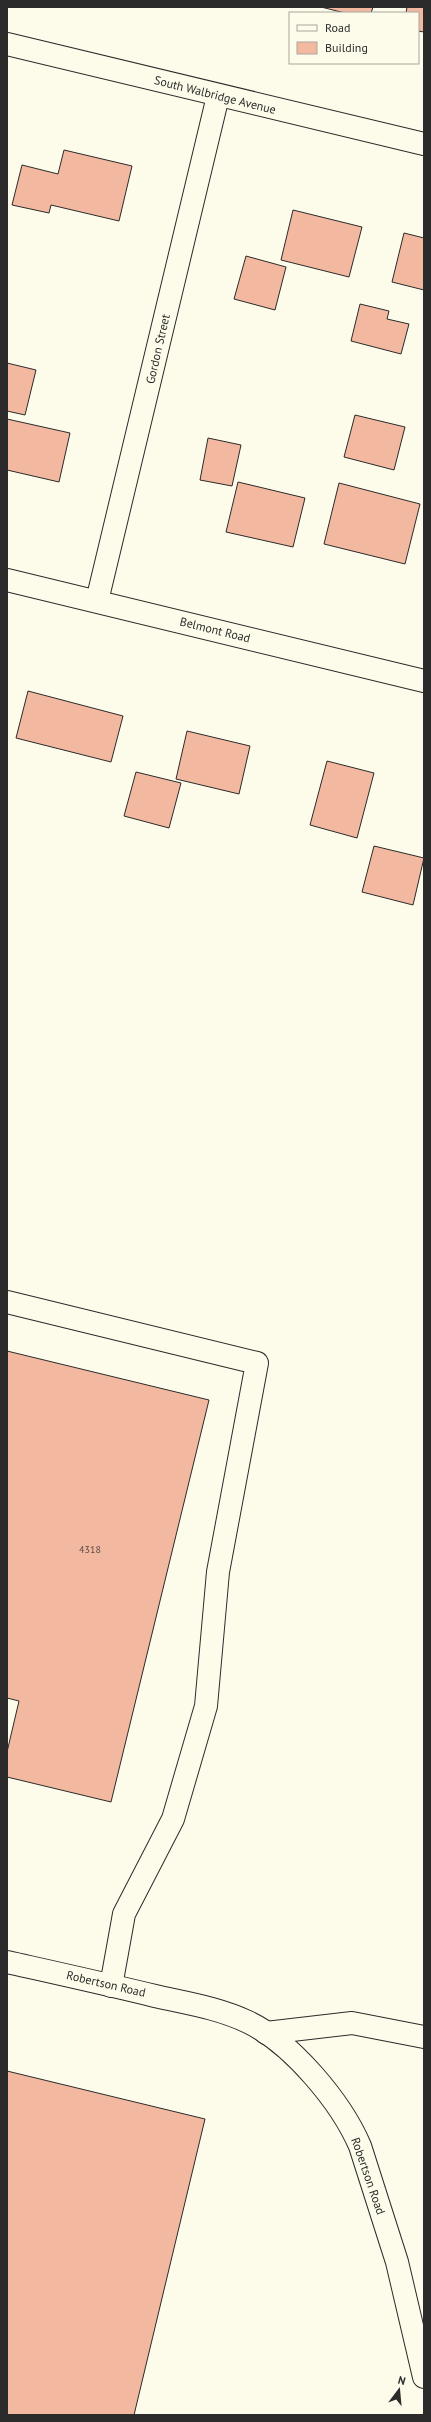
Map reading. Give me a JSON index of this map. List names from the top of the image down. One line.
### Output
{"streets":{"street":["South Walbridge Avenue","Gordon Street","Belmont Road","Robertson Road"]},"crossings":[["South Walbridge Avenue","Gordon Street"],["Gordon Street","Belmont Road"]],"house_numbers":["4318"],"legend":["Road","Building"],"north":"top"}
